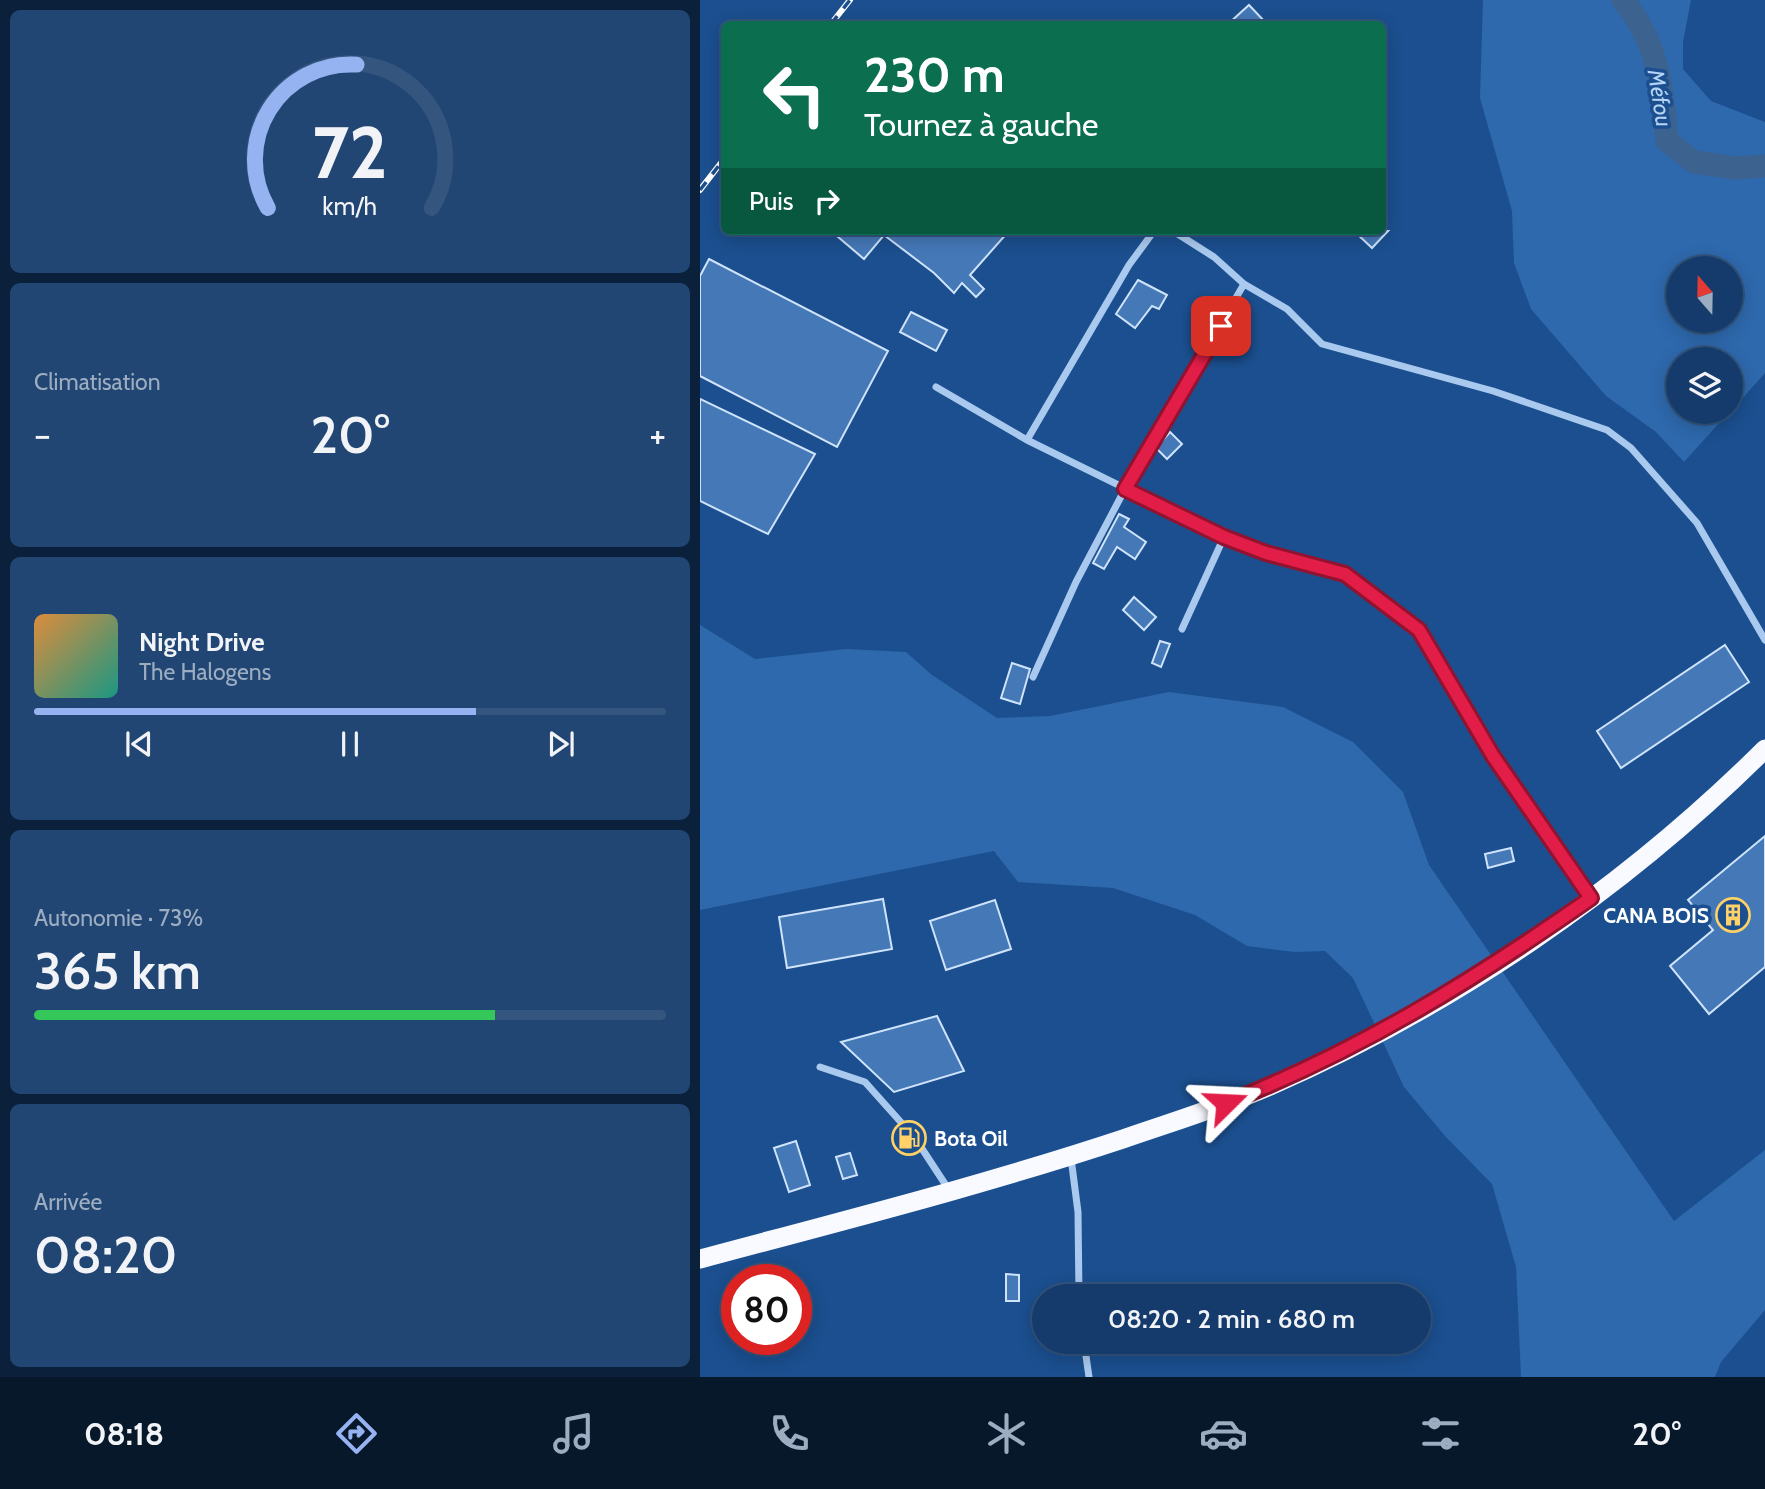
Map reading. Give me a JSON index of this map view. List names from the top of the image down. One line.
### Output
{"water":["Méfou"],"places":{"building":["CANA BOIS"],"fuel station":["Bota Oil"]},"north":"top","page":{"turn":["230 m","Tournez à gauche"],"then":"Puis","tile":["Climatisation",["Autonomie · 73%","365 km"],["Arrivée","08:20"]],"heat":["−","20°","+"],"song":["Night Drive","The Halogens"],"limit":"80","trip":"08:20 · 2 min · 680 m","tabs":["08:18","20°"],"gauge":["72","km/h"]}}
